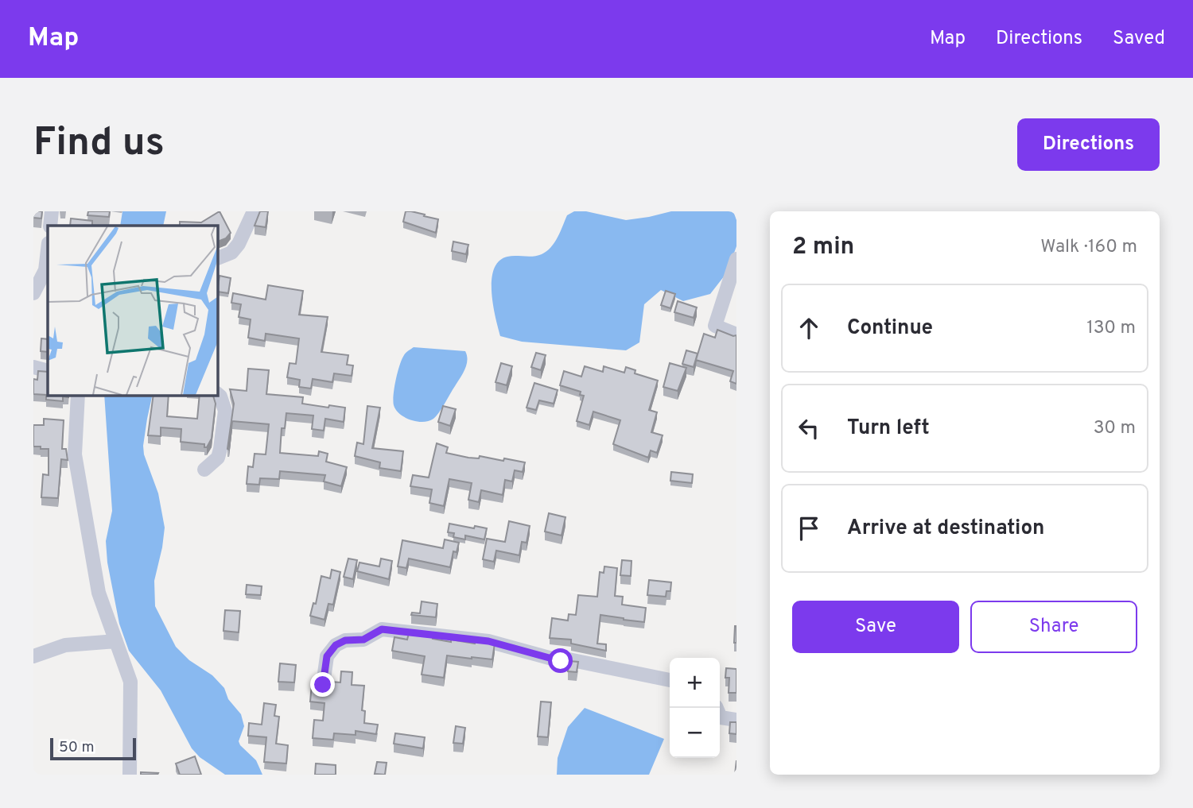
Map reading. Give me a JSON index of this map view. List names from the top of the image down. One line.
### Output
{"scale_bar":"50 m","page":{"header":"Map","nav":["Map","Directions","Saved"],"buttons":["Directions",["Save","Share"]],"title":"Find us","heading":["2 min","Walk · 160 m"],"list":[["Continue","130 m"],["Turn left","30 m"],"Arrive at destination"],"map_buttons":["+","−"],"scale":"50 m"}}
